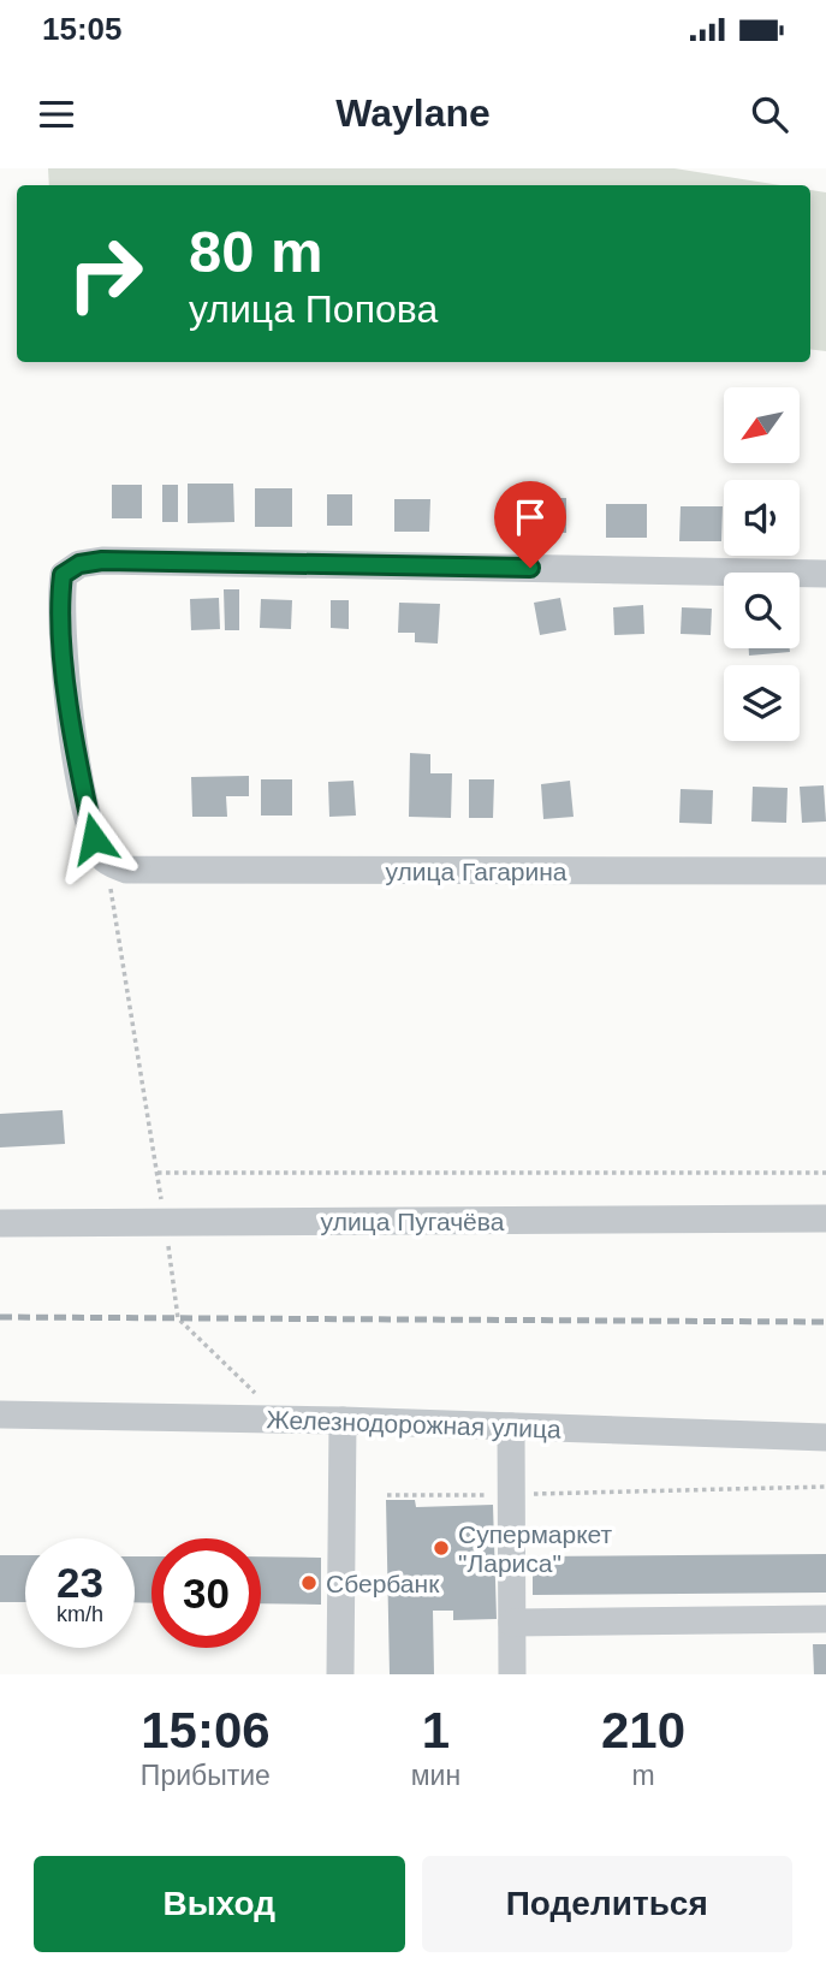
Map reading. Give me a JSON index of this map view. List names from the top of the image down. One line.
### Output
{"streets":{"street":["улица Гагарина","улица Пугачёва","Железнодорожная улица"]},"places":["Супермаркет \"Лариса\"","Сбербанк"],"north":"bottom left","page":{"status":"15:05","header":"Waylane","turn":["80 m","улица Попова"],"speed":"23 km/h","limit":"30","eta":["15:06","Прибытие","1","мин","210","m"],"buttons":["Выход","Поделиться"]}}
